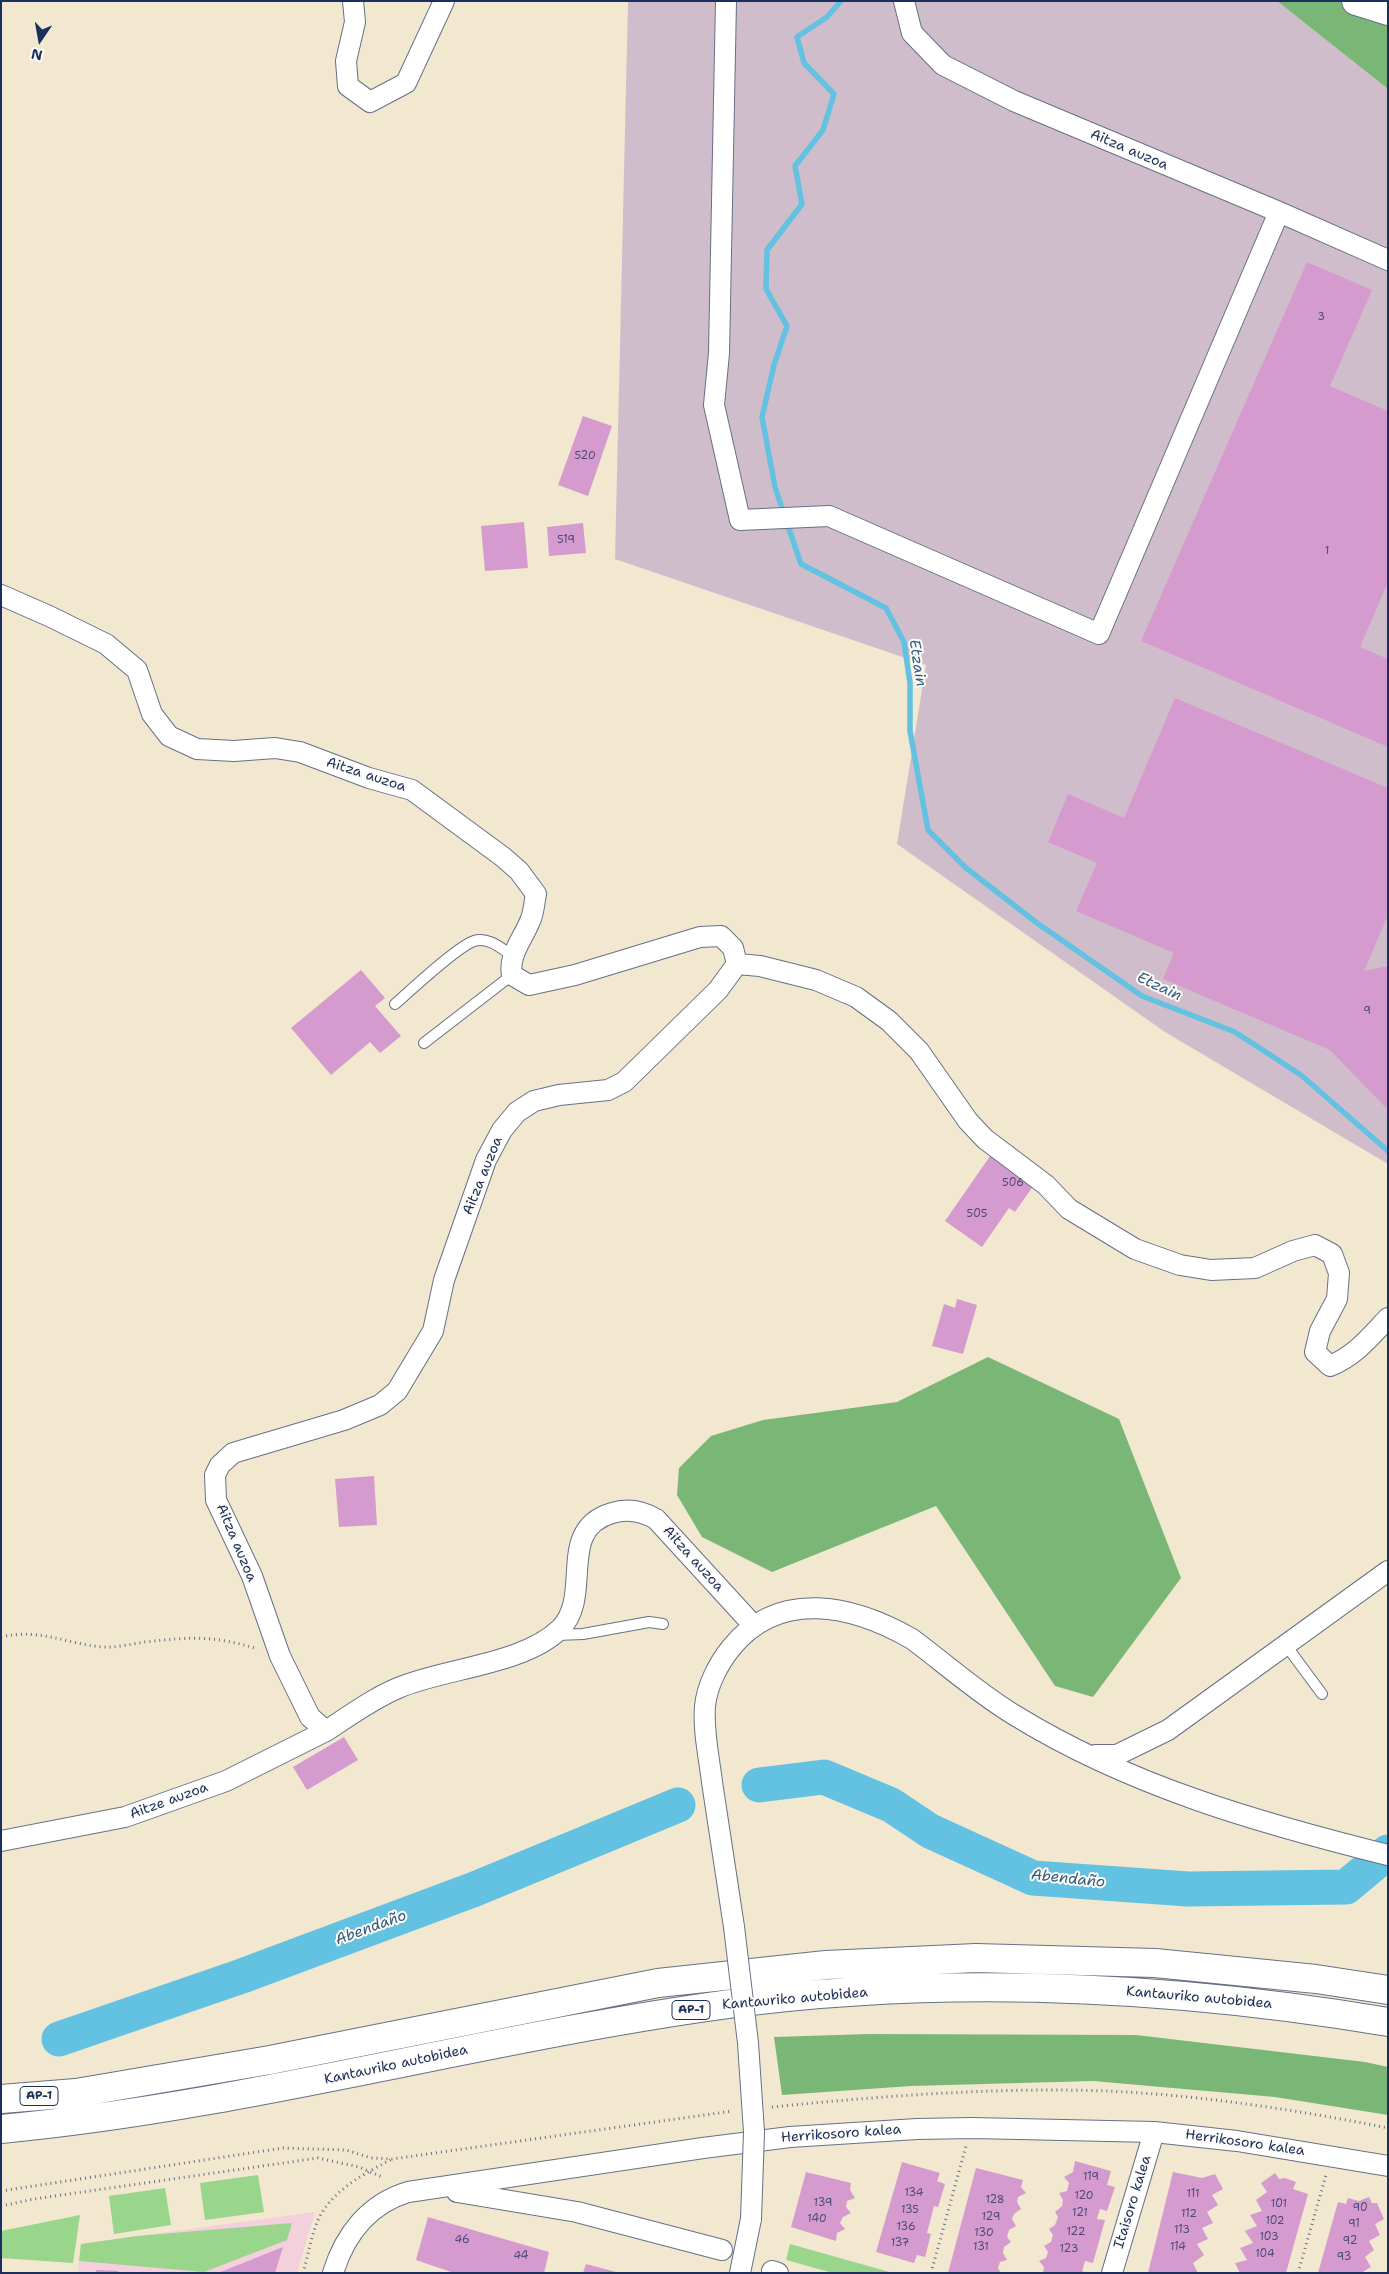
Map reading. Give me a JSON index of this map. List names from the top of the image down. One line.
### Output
{"streets":{"main road":["Kantauriko autobidea","AP-1"],"street":["Aitza auzoa","Aitze auzoa","Herrikosoro kalea","Itaisoro kalea"]},"crossings":[["Aitza auzoa","Aitze auzoa"],["Herrikosoro kalea","Itaisoro kalea"]],"water":["Etzain","Abendaño"],"house_numbers":["3","520","519","1","9","506","505","119","134","111","120","128","139","101","90","135","121","112","129","140","102","91","136","113","122","130","103","46","92","137","131","114","123","104","44","93"],"north":"bottom"}
